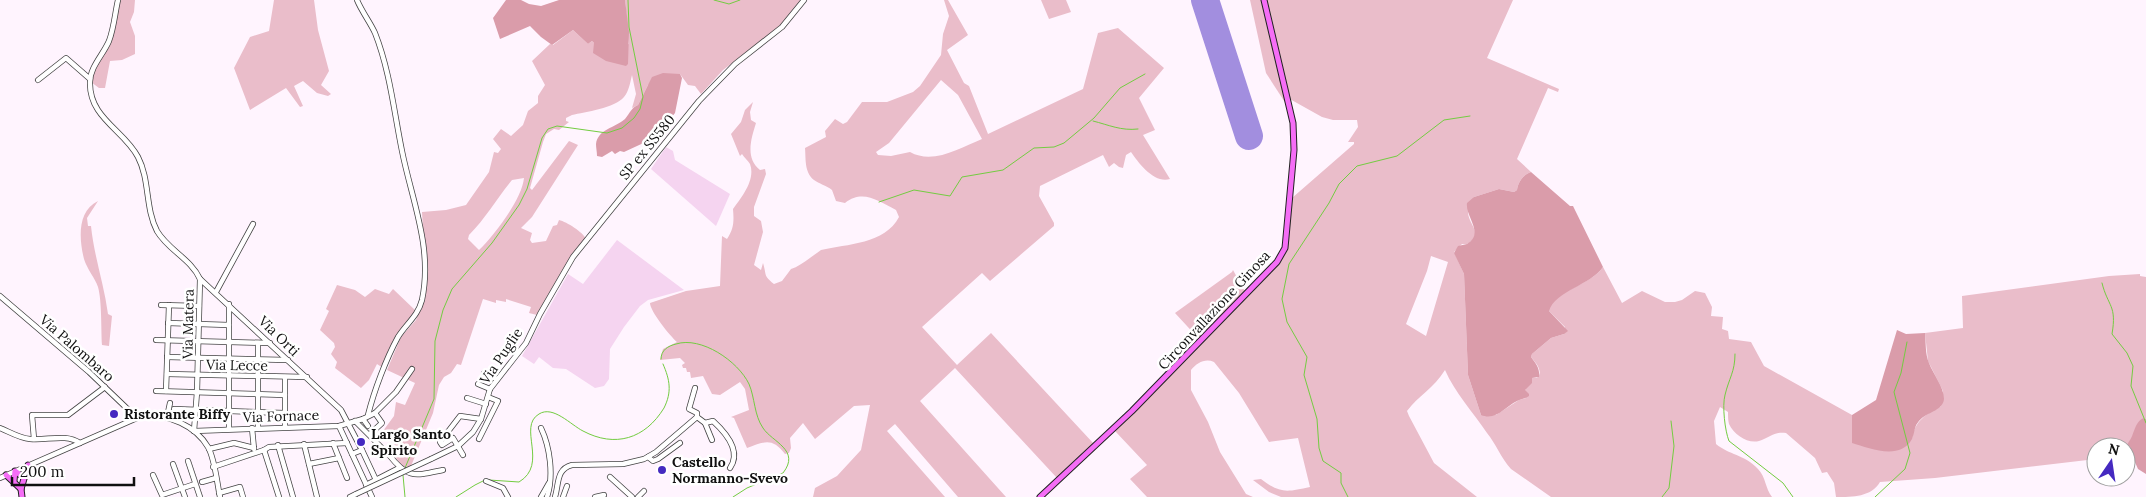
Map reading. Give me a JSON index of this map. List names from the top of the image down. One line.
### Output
{"streets":{"main road":["Circonvallazione Ginosa"],"street":["SP ex SS580","Via Matera","Via Orti","Via Palombaro","Via Puglie","Via Lecce","Via Fornace"]},"crossings":[["SP ex SS580","Via Puglie"],["Via Matera","Via Orti"],["Via Matera","Via Lecce"],["Via Matera","Via Fornace"],["Via Orti","Via Lecce"]],"places":["Ristorante Biffy","Largo Santo Spirito","Castello Normanno-Svevo"],"scale_bar":"200 m","north":"top"}
